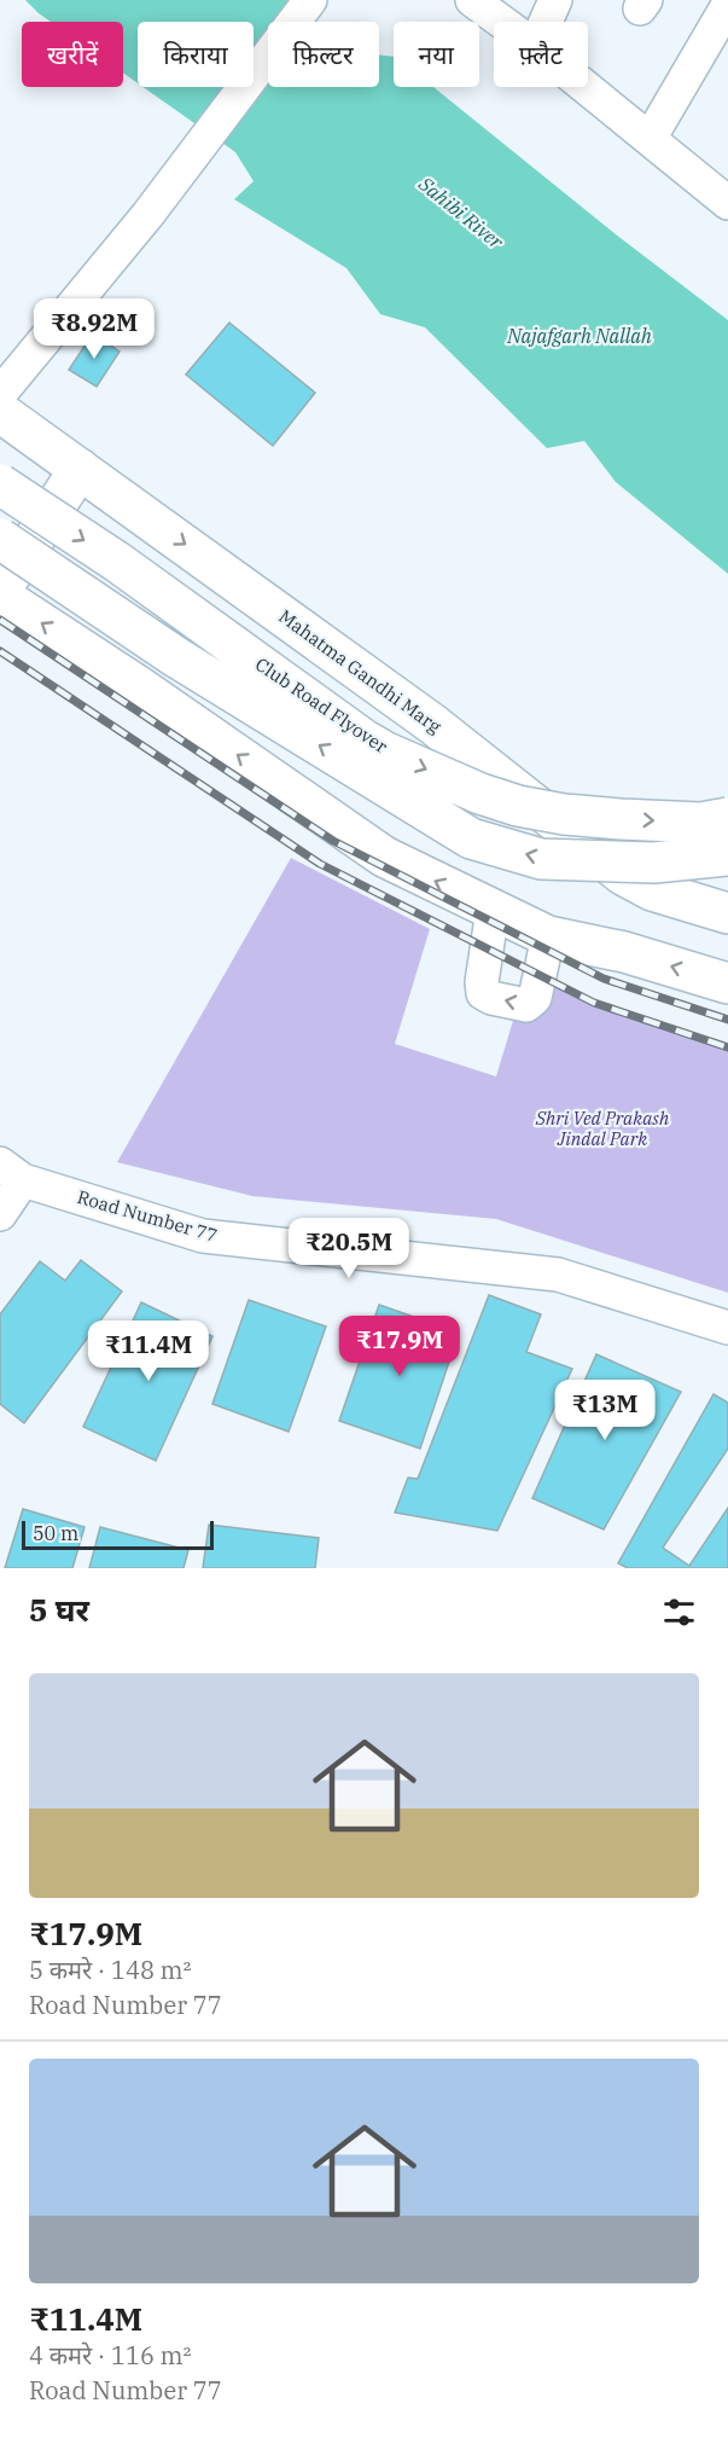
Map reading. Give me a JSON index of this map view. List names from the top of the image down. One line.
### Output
{"streets":{"main road":["Mahatma Gandhi Marg","Club Road Flyover"],"street":["Road Number 77"]},"water":["Sahibi River","Najafgarh Nallah"],"parks":["Shri Ved Prakash Jindal Park"],"scale_bar":"50 m","page":{"chip":["खरीदें","किराया","फ़िल्टर","नया","फ़्लैट"],"price":["₹8.92M","₹20.5M","₹17.9M","₹11.4M","₹13M"],"scale":"50 m","heading":"5 घर","list":[{"name":"₹17.9M","note":"5 कमरे · 148 m² · Road Number 77"},{"name":"₹11.4M","note":"4 कमरे · 116 m² · Road Number 77"}]}}
